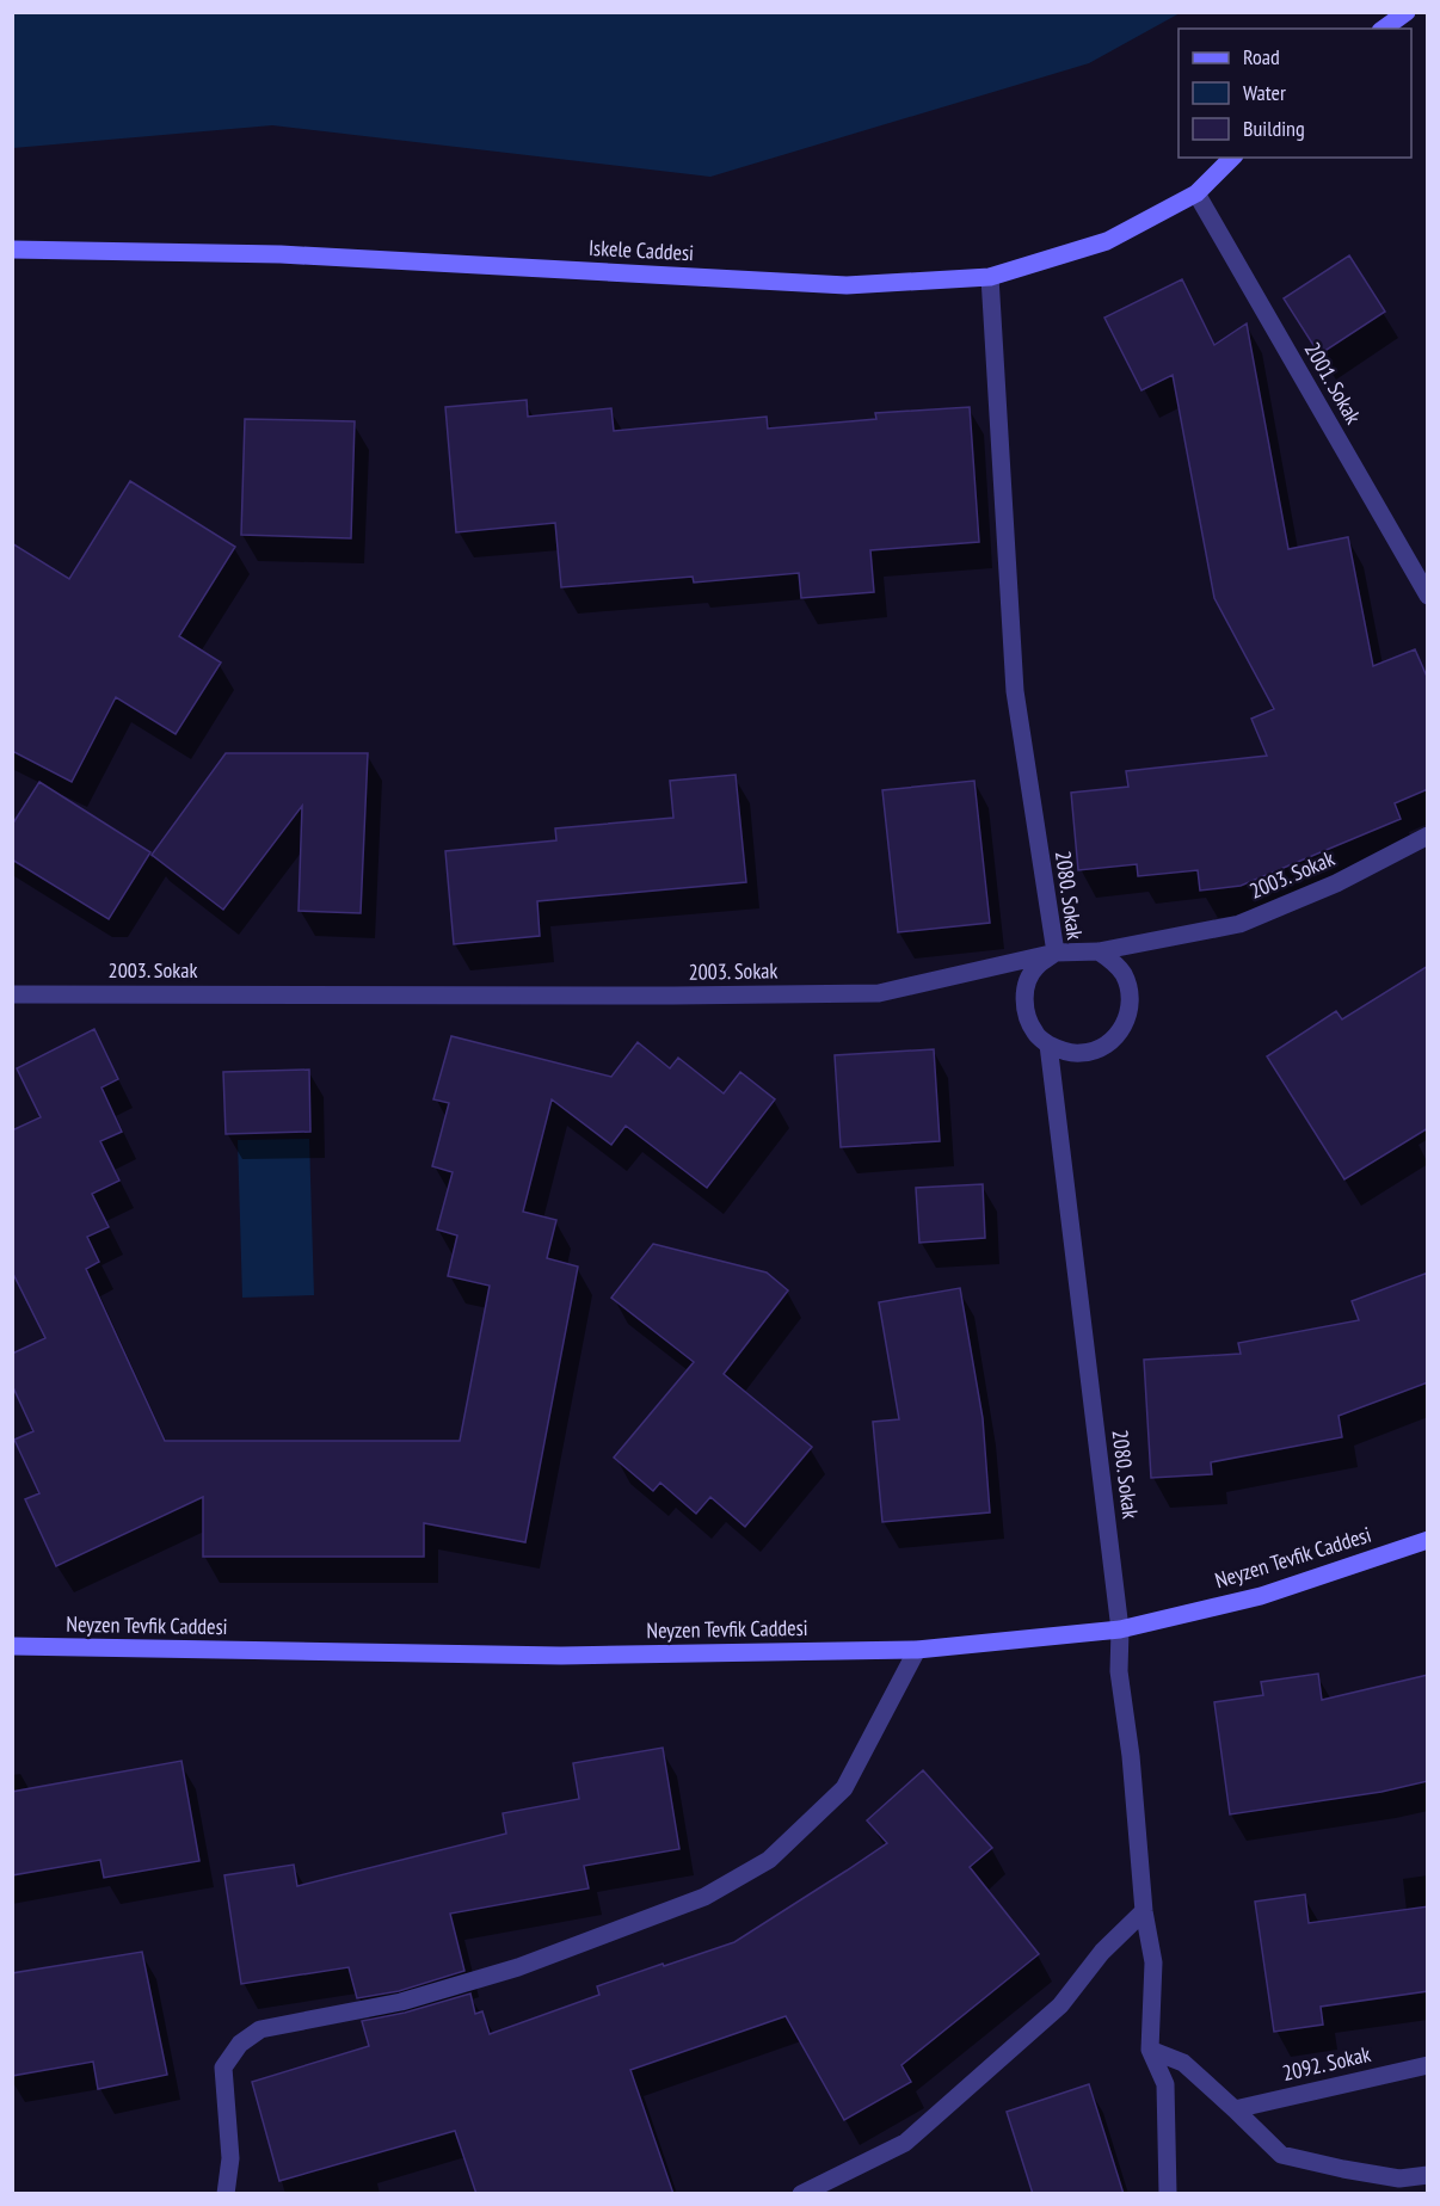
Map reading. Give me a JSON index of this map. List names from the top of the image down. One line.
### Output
{"streets":{"street":["Iskele Caddesi","2001. Sokak","2003. Sokak","2080. Sokak","Neyzen Tevfik Caddesi","2092. Sokak"]},"crossings":[["Iskele Caddesi","2001. Sokak"],["Iskele Caddesi","2080. Sokak"],["2003. Sokak","2080. Sokak"],["2080. Sokak","Neyzen Tevfik Caddesi"]],"legend":["Road","Water","Building"]}
